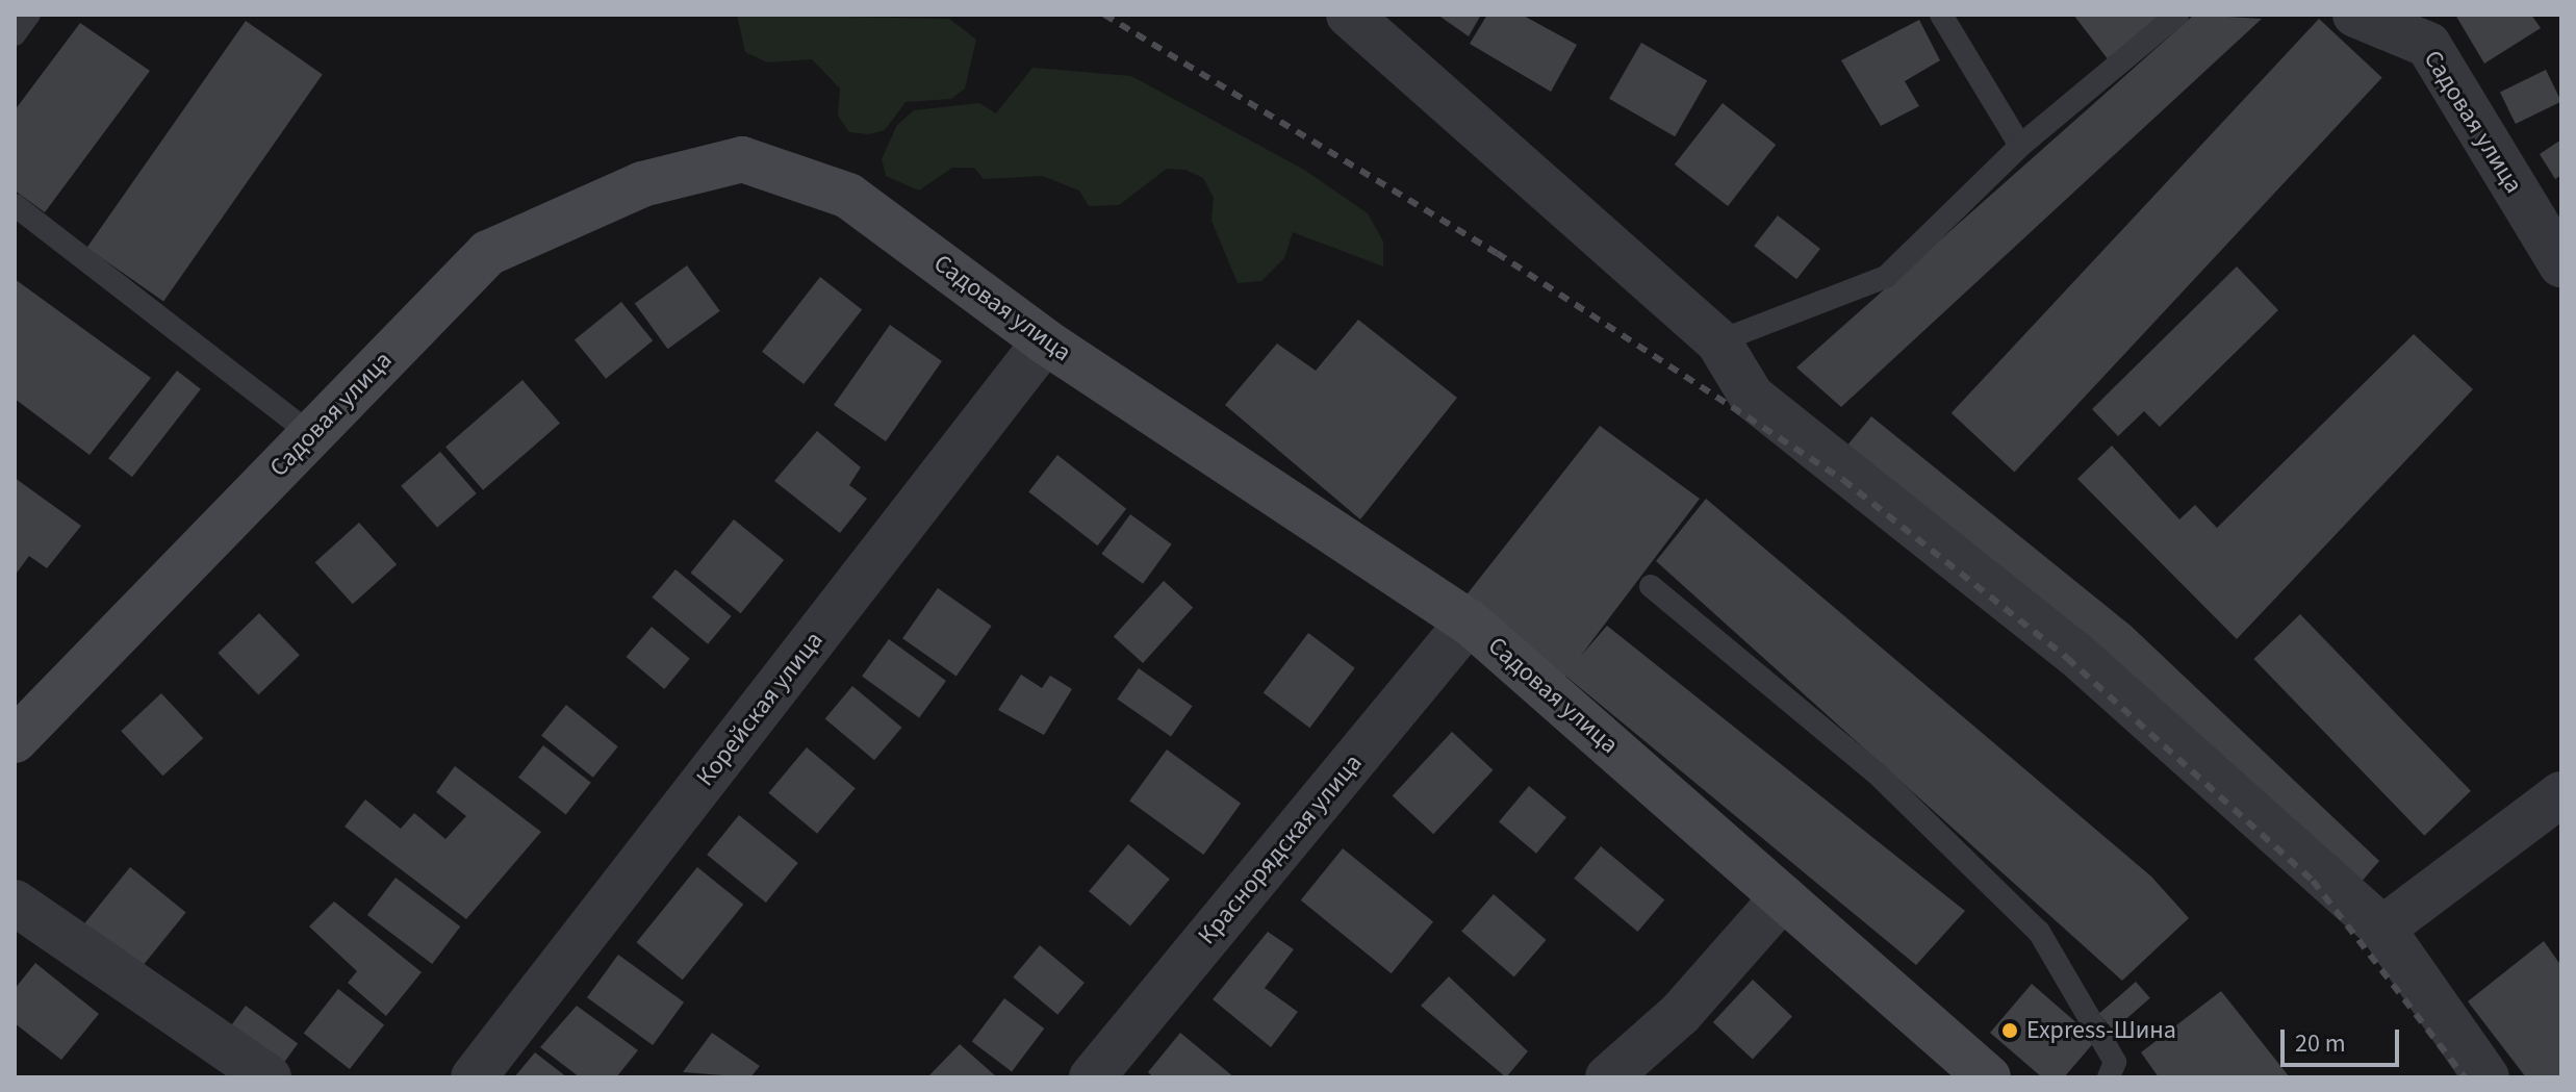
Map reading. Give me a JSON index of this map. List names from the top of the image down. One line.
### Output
{"streets":{"street":["Садовая улица","Корейская улица","Краснорядская улица"]},"crossings":[["Садовая улица","Корейская улица"],["Садовая улица","Краснорядская улица"]],"places":["Express-Шина"],"scale_bar":"20 m"}
